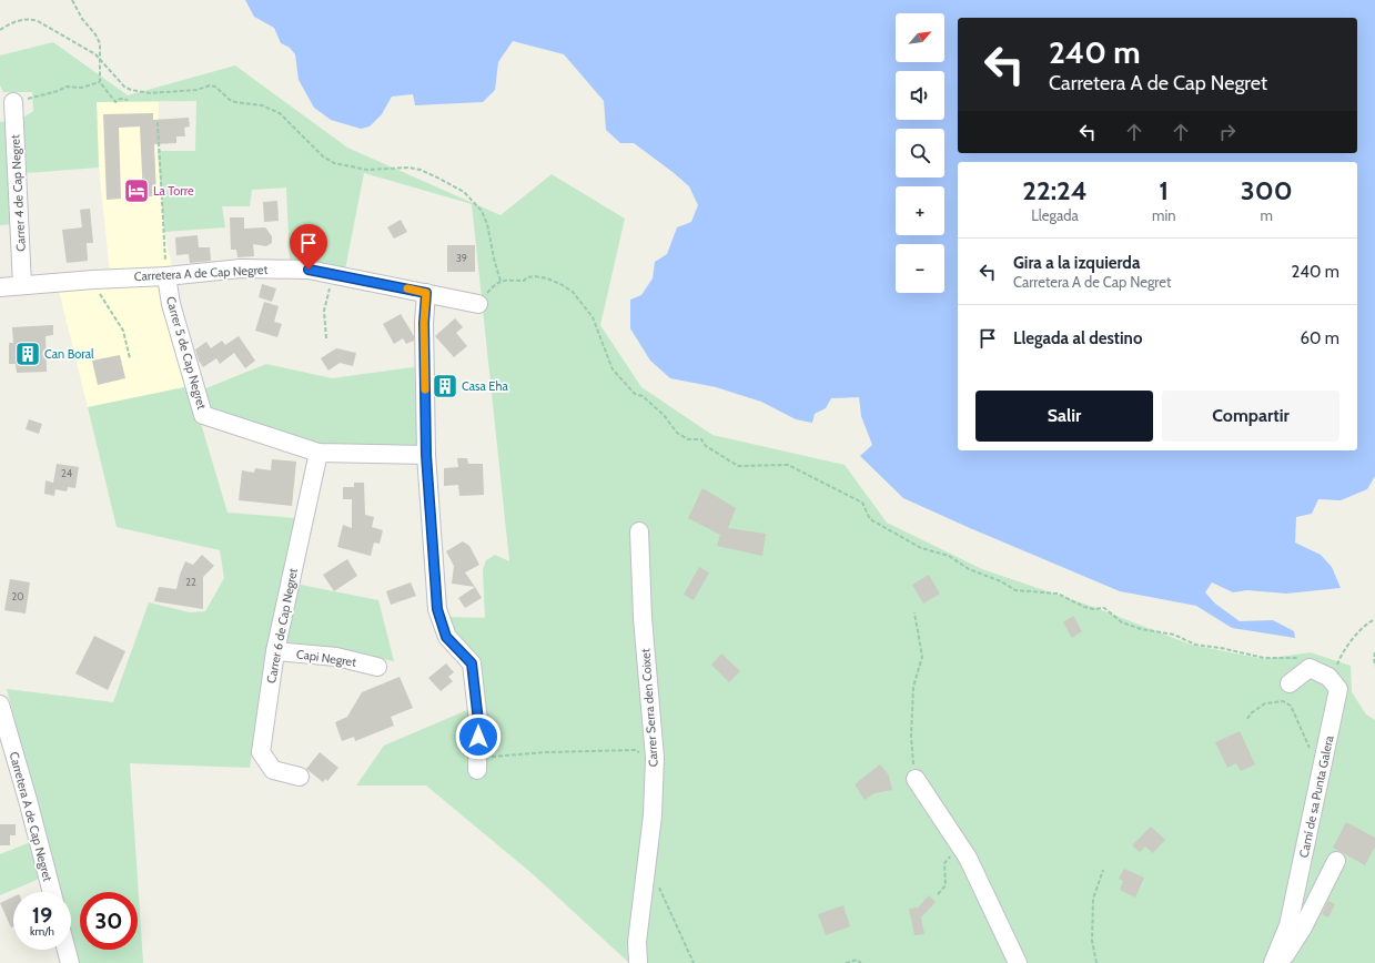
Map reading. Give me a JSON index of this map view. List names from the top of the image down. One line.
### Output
{"streets":{"street":["Carrer 4 de Cap Negret","Carretera A de Cap Negret","Carrer 5 de Cap Negret","Carrer 6 de Cap Negret","Capi Negret","Carrer Serra den Coixet","Camí de sa Punta Galera"]},"crossings":[["Carrer 4 de Cap Negret","Carretera A de Cap Negret"],["Carretera A de Cap Negret","Carrer 5 de Cap Negret"],["Carrer 5 de Cap Negret","Carrer 6 de Cap Negret"],["Carrer 6 de Cap Negret","Capi Negret"]],"places":{"hotel":["La Torre"],"building":["Can Boral","Casa Eha"]},"house_numbers":["39","24","22","20"],"north":"top right","page":{"map_buttons":["+","−"],"turn":["240 m","Carretera A de Cap Negret"],"eta":["22:24","Llegada","1","min","300","m"],"list":[{"name":"Gira a la izquierda","note":"Carretera A de Cap Negret","value":"240 m"},{"name":"Llegada al destino","value":"60 m"}],"buttons":["Salir","Compartir"],"speed":"19 km/h","limit":"30"}}
